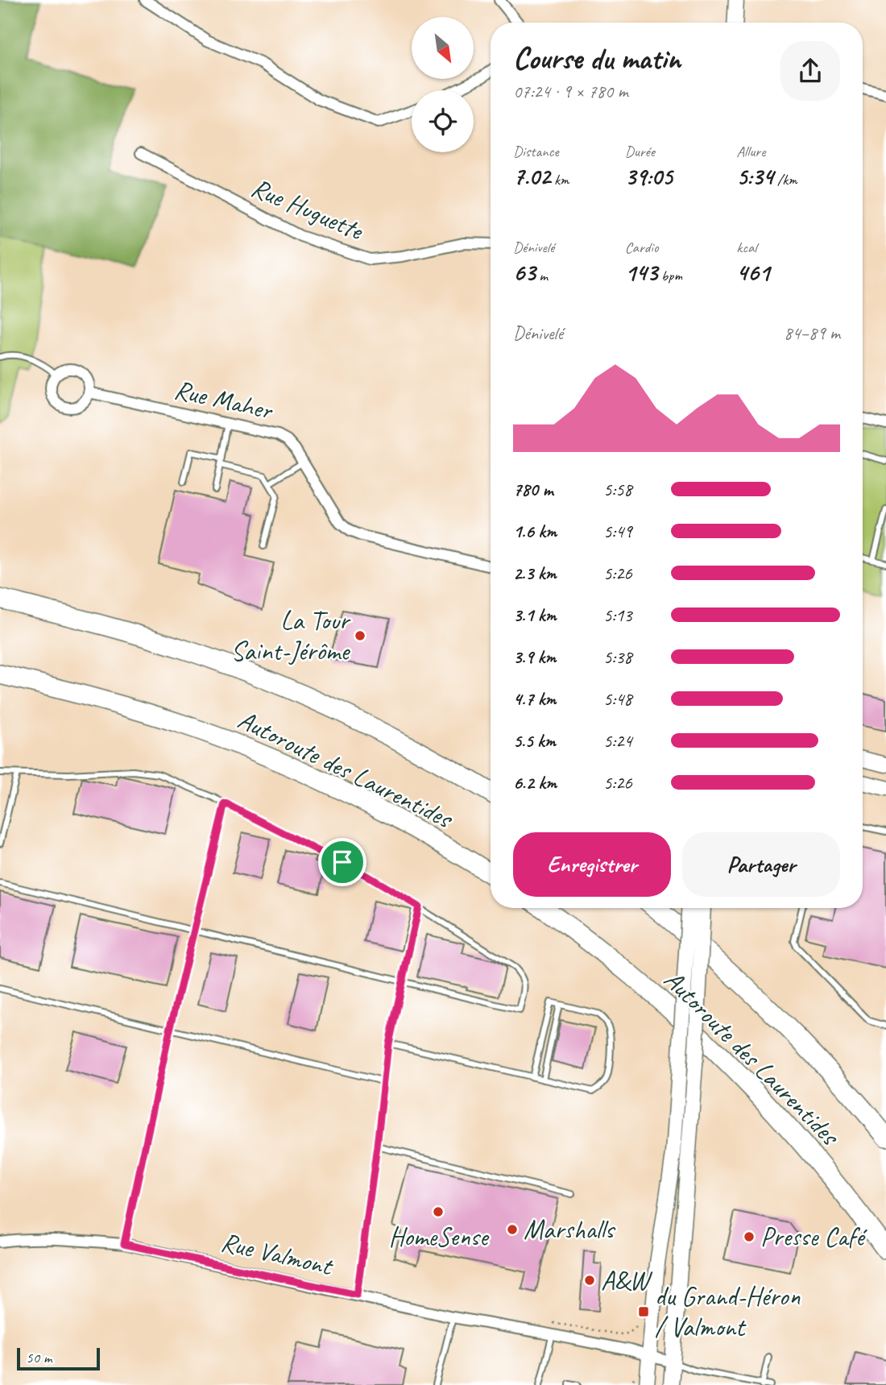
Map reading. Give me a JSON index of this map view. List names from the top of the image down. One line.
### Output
{"streets":{"highway":["Autoroute des Laurentides"],"street":["Rue Huguette","Rue Maher","Rue Valmont"]},"places":{"other":["La Tour Saint-Jérôme","HomeSense","Marshalls","Presse Café","A&W"],"transit":["du Grand-Héron / Valmont"]},"scale_bar":"50 m","north":"bottom right","page":{"heading":["Course du matin","07:24 · 9 × 780 m"],"stats":[["Distance","7.02 km"],["Durée","39:05"],["Allure","5:34 /km"],["Dénivelé","63 m"],["Cardio","143 bpm"],["kcal","461"]],"chart":["Dénivelé","84–89 m"],"list":[{"name":"780 m","note":"5:58"},{"name":"1.6 km","note":"5:49"},{"name":"2.3 km","note":"5:26"},{"name":"3.1 km","note":"5:13"},{"name":"3.9 km","note":"5:38"},{"name":"4.7 km","note":"5:48"},{"name":"5.5 km","note":"5:24"},{"name":"6.2 km","note":"5:26"}],"buttons":["Enregistrer","Partager"],"scale":"50 m"}}
